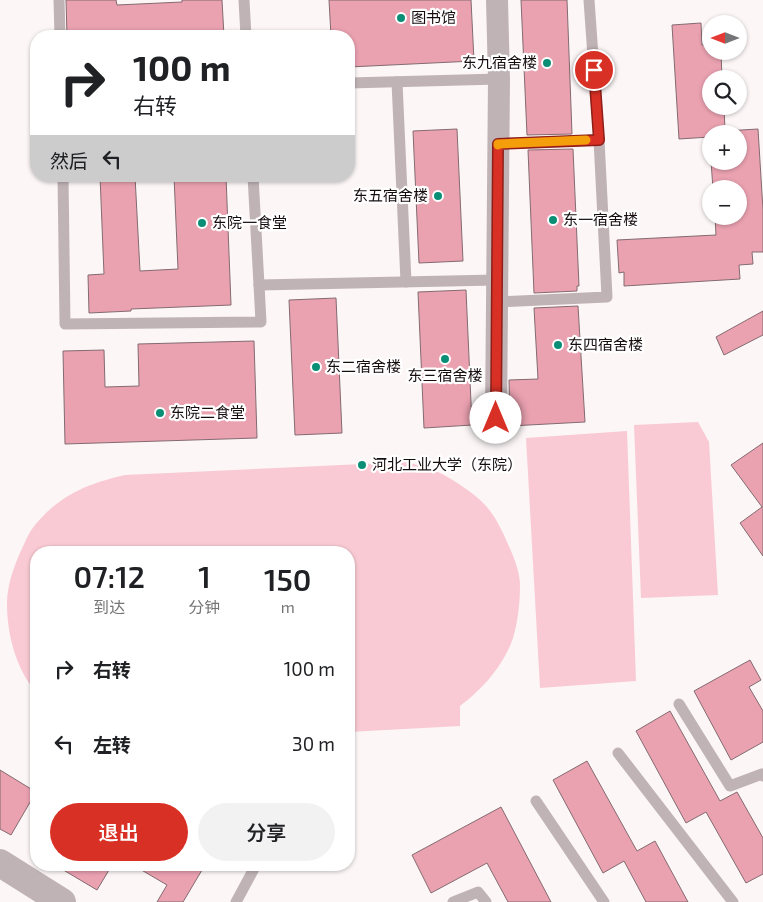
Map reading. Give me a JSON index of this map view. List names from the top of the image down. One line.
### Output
{"places":["图书馆","东九宿舍楼","东五宿舍楼","东一宿舍楼","东院一食堂","东四宿舍楼","东三宿舍楼","东二宿舍楼","东院二食堂","河北工业大学（东院）"],"north":"left","page":{"map_buttons":["+","−"],"turn":["100 m","右转"],"then":"然后","eta":["07:12","到达","1","分钟","150","m"],"list":[{"name":"右转","value":"100 m"},{"name":"左转","value":"30 m"}],"buttons":["退出","分享"]}}
